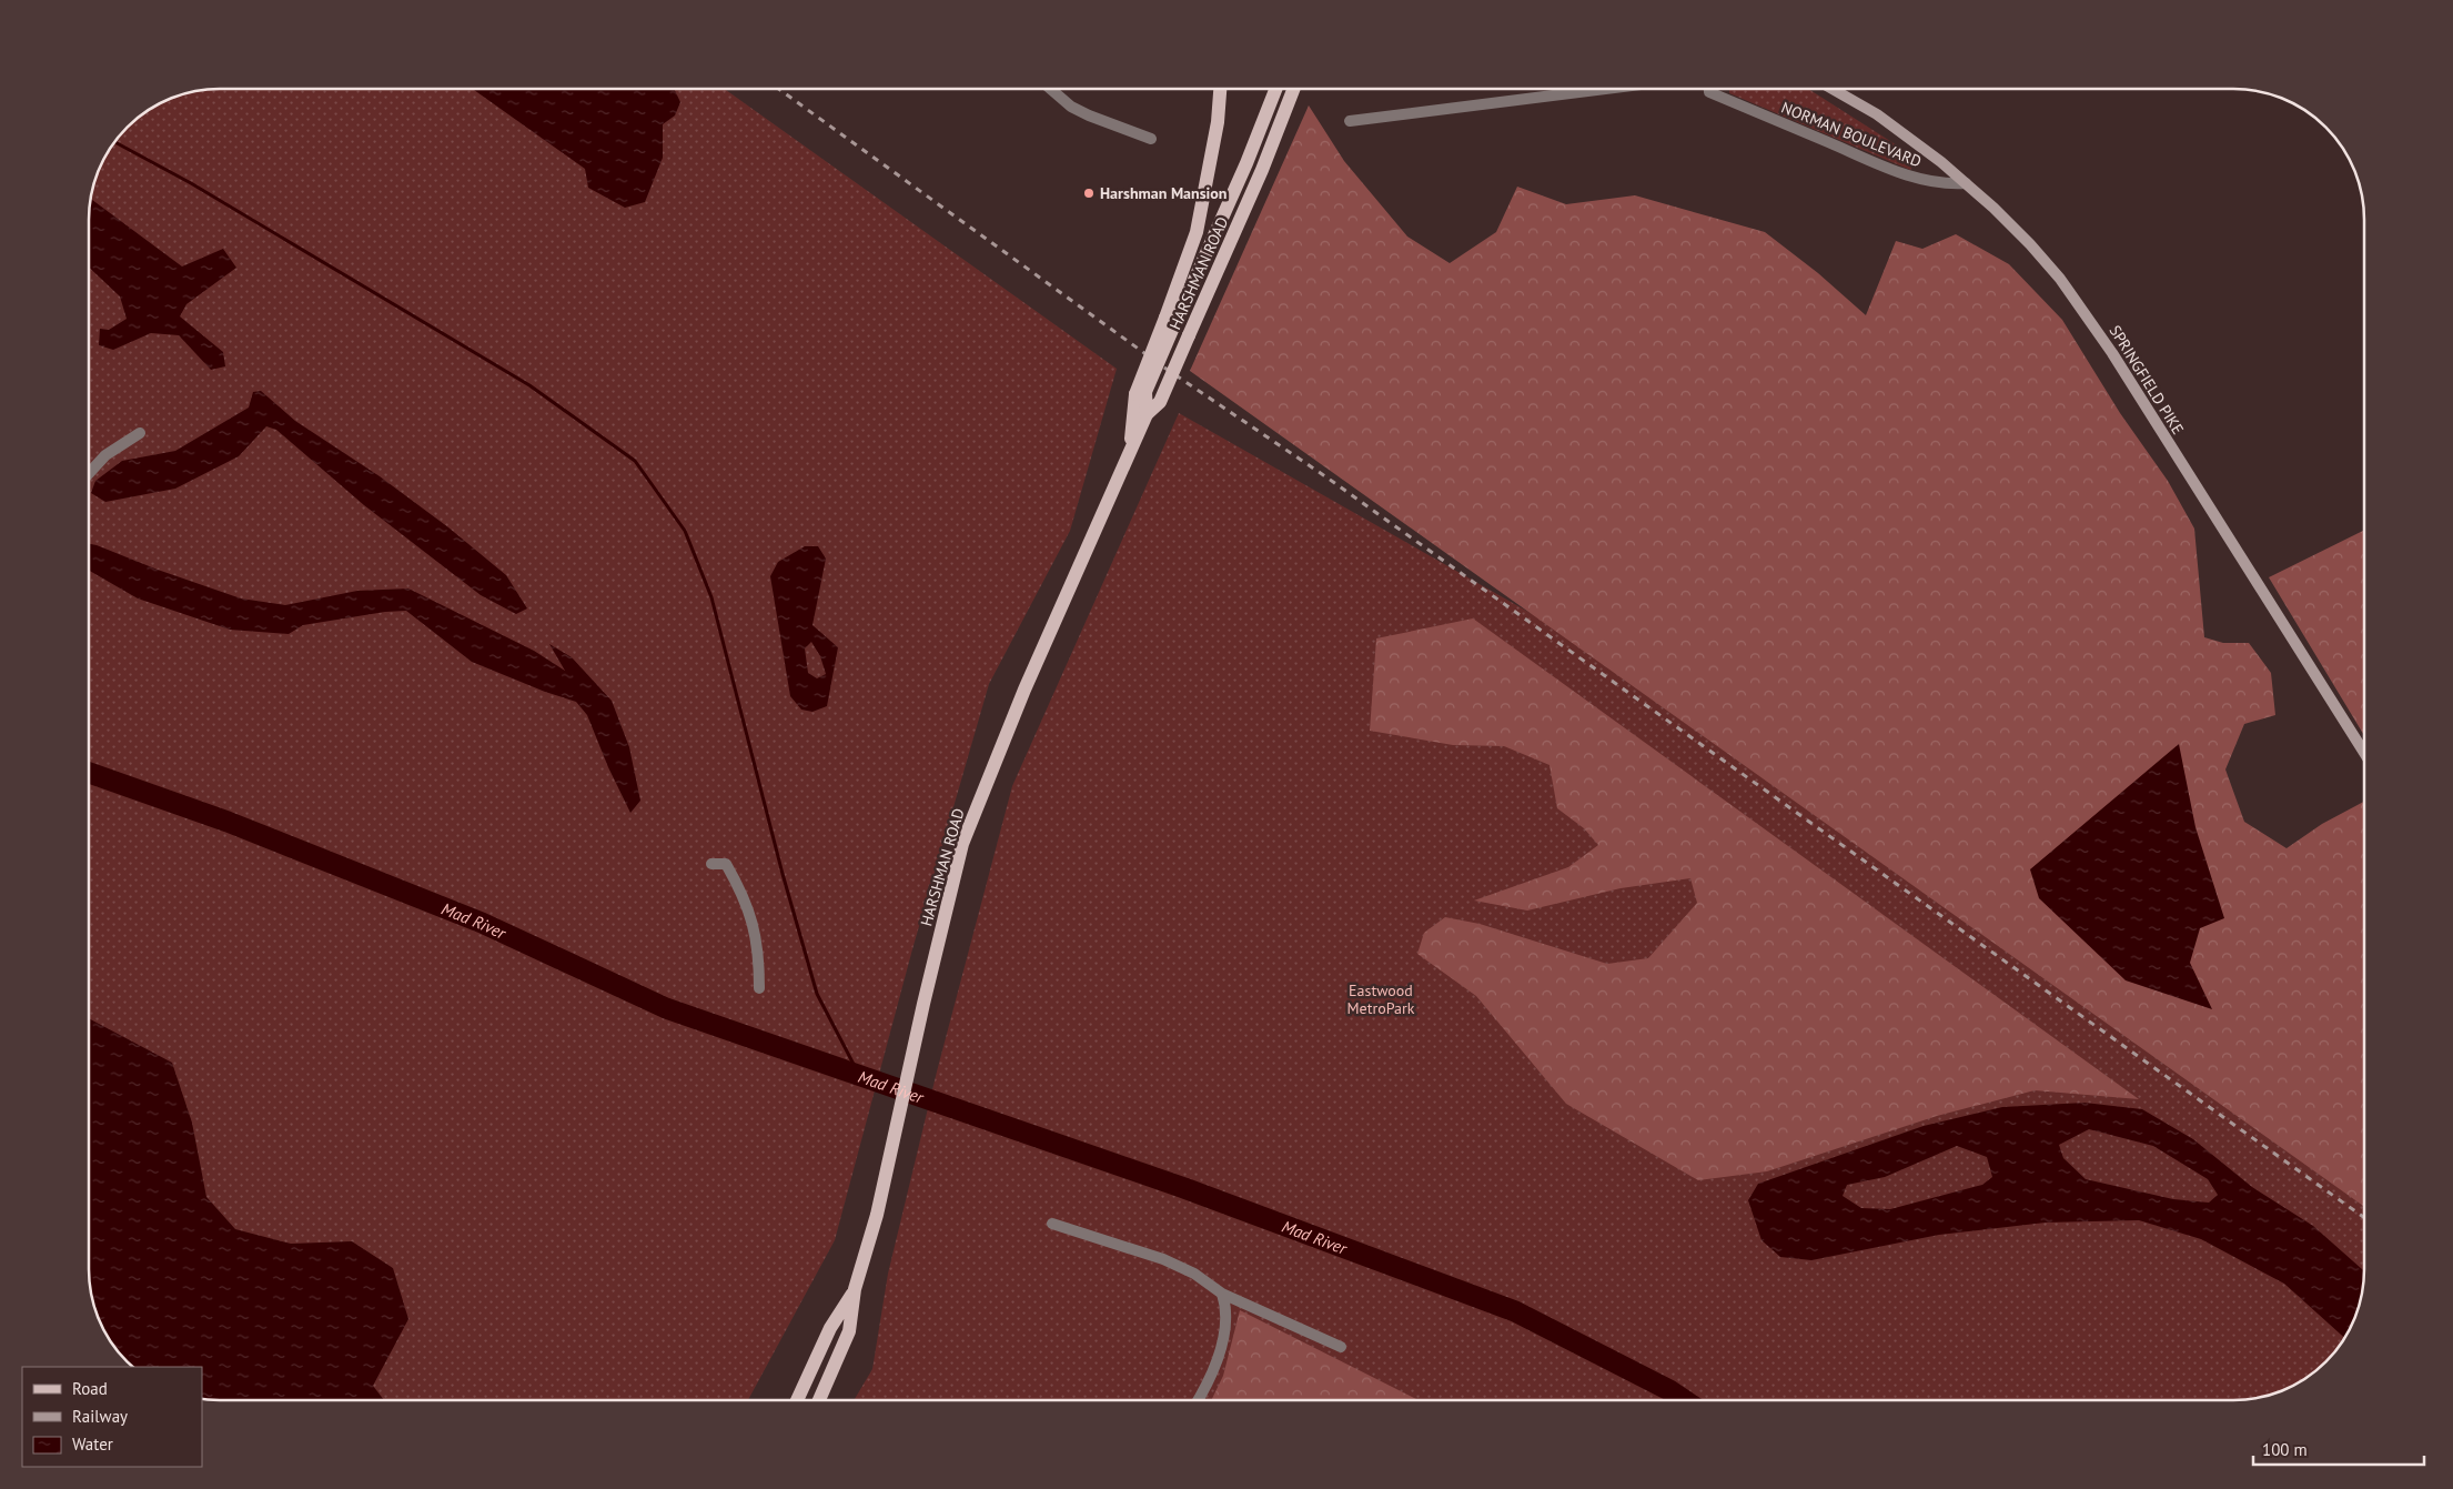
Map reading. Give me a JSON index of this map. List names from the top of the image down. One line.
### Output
{"streets":{"main road":["HARSHMAN ROAD","SPRINGFIELD PIKE"],"street":["NORMAN BOULEVARD"]},"crossings":[["NORMAN BOULEVARD","SPRINGFIELD PIKE"]],"water":["Mad River"],"parks":["Eastwood MetroPark"],"places":["Harshman Mansion"],"legend":["Road","Railway","Water"],"scale_bar":"100 m"}
